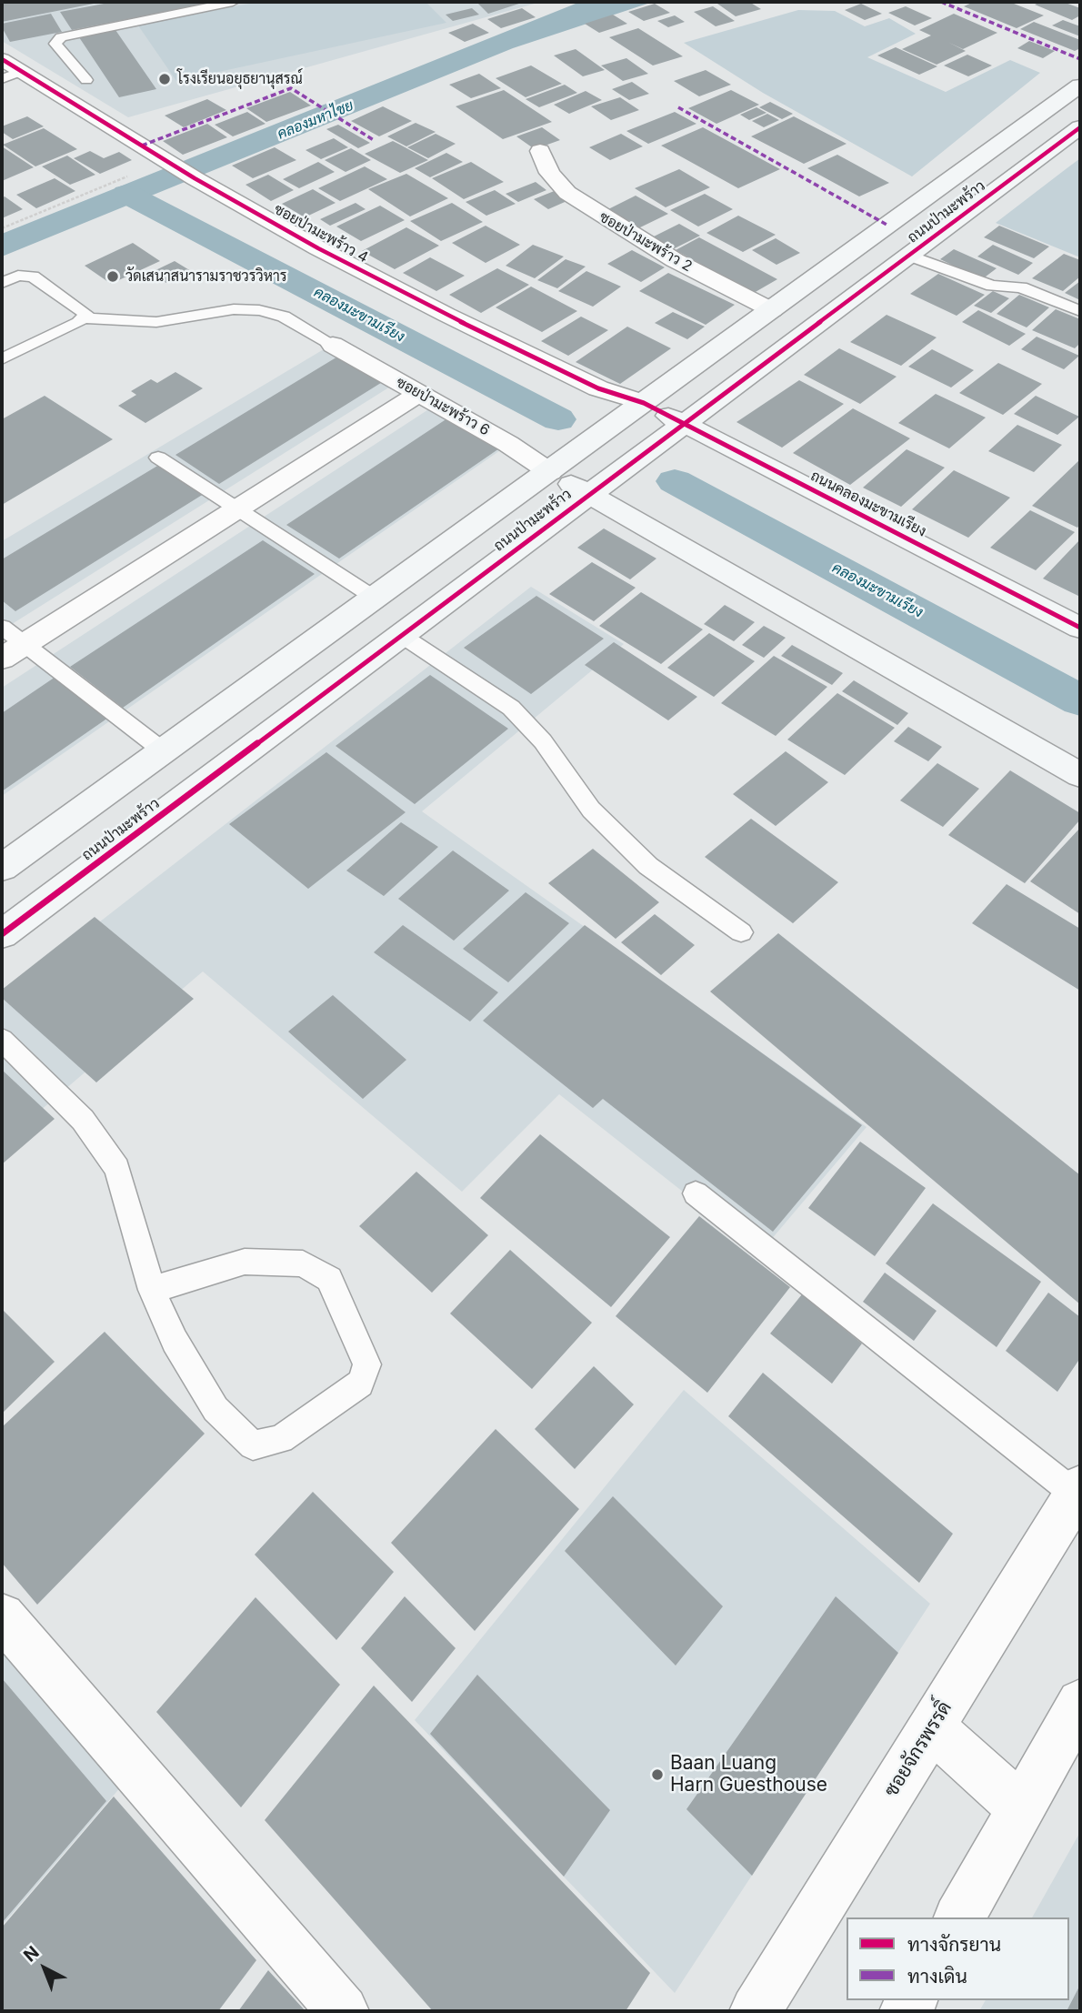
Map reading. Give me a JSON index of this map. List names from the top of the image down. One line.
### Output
{"streets":{"street":["ถนนป่ามะพร้าว","ซอยป่ามะพร้าว 4","ซอยป่ามะพร้าว 2","ซอยป่ามะพร้าว 6","ถนนคลองมะขามเรียง","ซอยจักรพรรดิ์"]},"crossings":[["ถนนป่ามะพร้าว","ซอยป่ามะพร้าว 4"],["ถนนป่ามะพร้าว","ซอยป่ามะพร้าว 2"],["ถนนป่ามะพร้าว","ซอยป่ามะพร้าว 6"],["ถนนป่ามะพร้าว","ถนนคลองมะขามเรียง"],["ซอยป่ามะพร้าว 4","ถนนคลองมะขามเรียง"]],"water":["คลองมหาไชย","คลองมะขามเรียง"],"places":["โรงเรียนอยุธยานุสรณ์","วัดเสนาสนารามราชวรวิหาร","Baan Luang Harn Guesthouse"],"legend":["ทางจักรยาน","ทางเดิน"],"north":"top left"}
